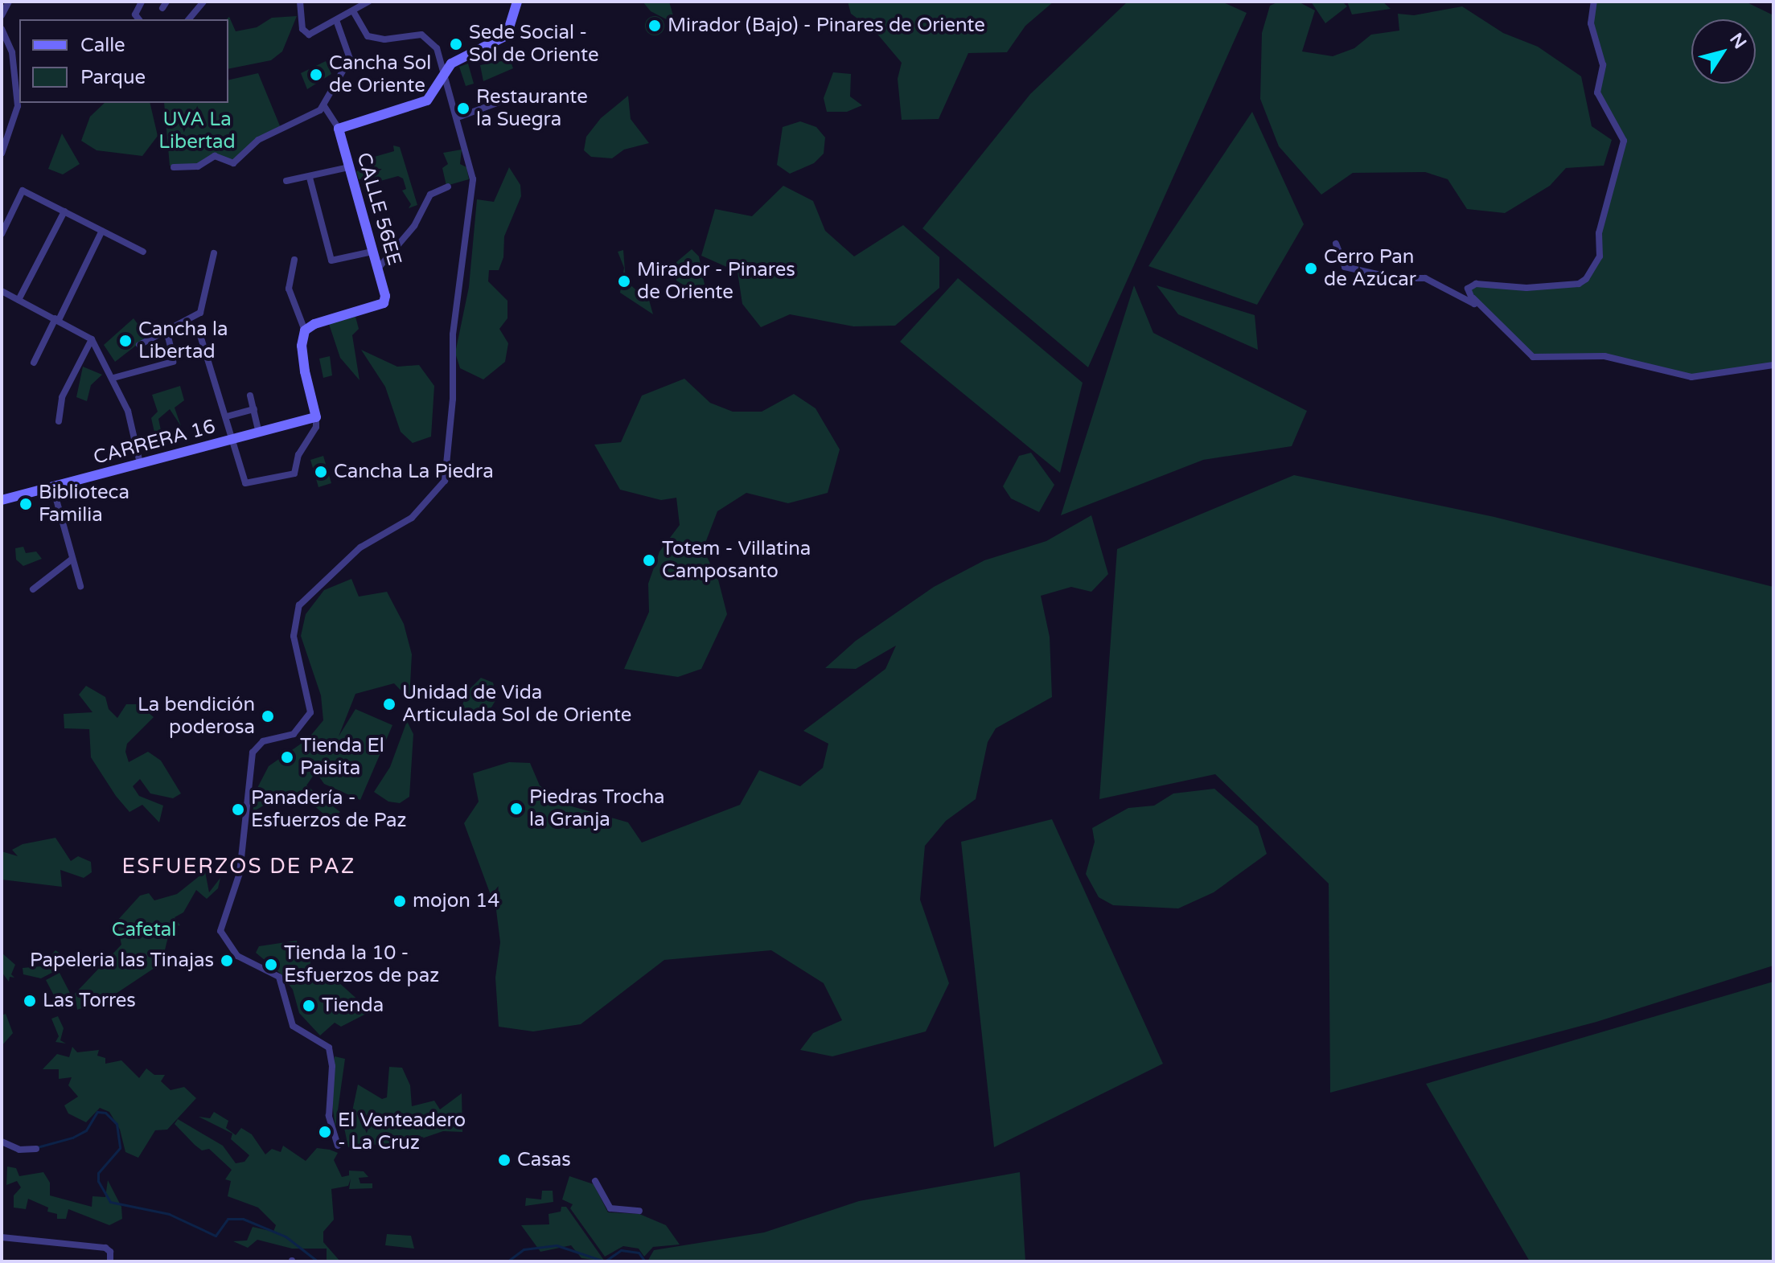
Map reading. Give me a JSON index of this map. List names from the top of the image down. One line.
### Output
{"streets":{"street":["CALLE 56EE","CARRERA 16"]},"districts":["ESFUERZOS DE PAZ"],"parks":["UVA La Libertad","Cafetal"],"places":["Mirador (Bajo) - Pinares de Oriente","Sede Social - Sol de Oriente","Cancha Sol de Oriente","Restaurante la Suegra","Cerro Pan de Azúcar","Mirador - Pinares de Oriente","Cancha la Libertad","Cancha La Piedra","Biblioteca Familia","Totem - Villatina Camposanto","Unidad de Vida Articulada Sol de Oriente","La bendición poderosa","Tienda El Paisita","Piedras Trocha la Granja","Panadería - Esfuerzos de Paz","mojon 14","Papeleria las Tinajas","Tienda la 10 - Esfuerzos de paz","Las Torres","Tienda","El Venteadero - La Cruz","Casas"],"legend":["Calle","Parque"],"north":"top right"}
